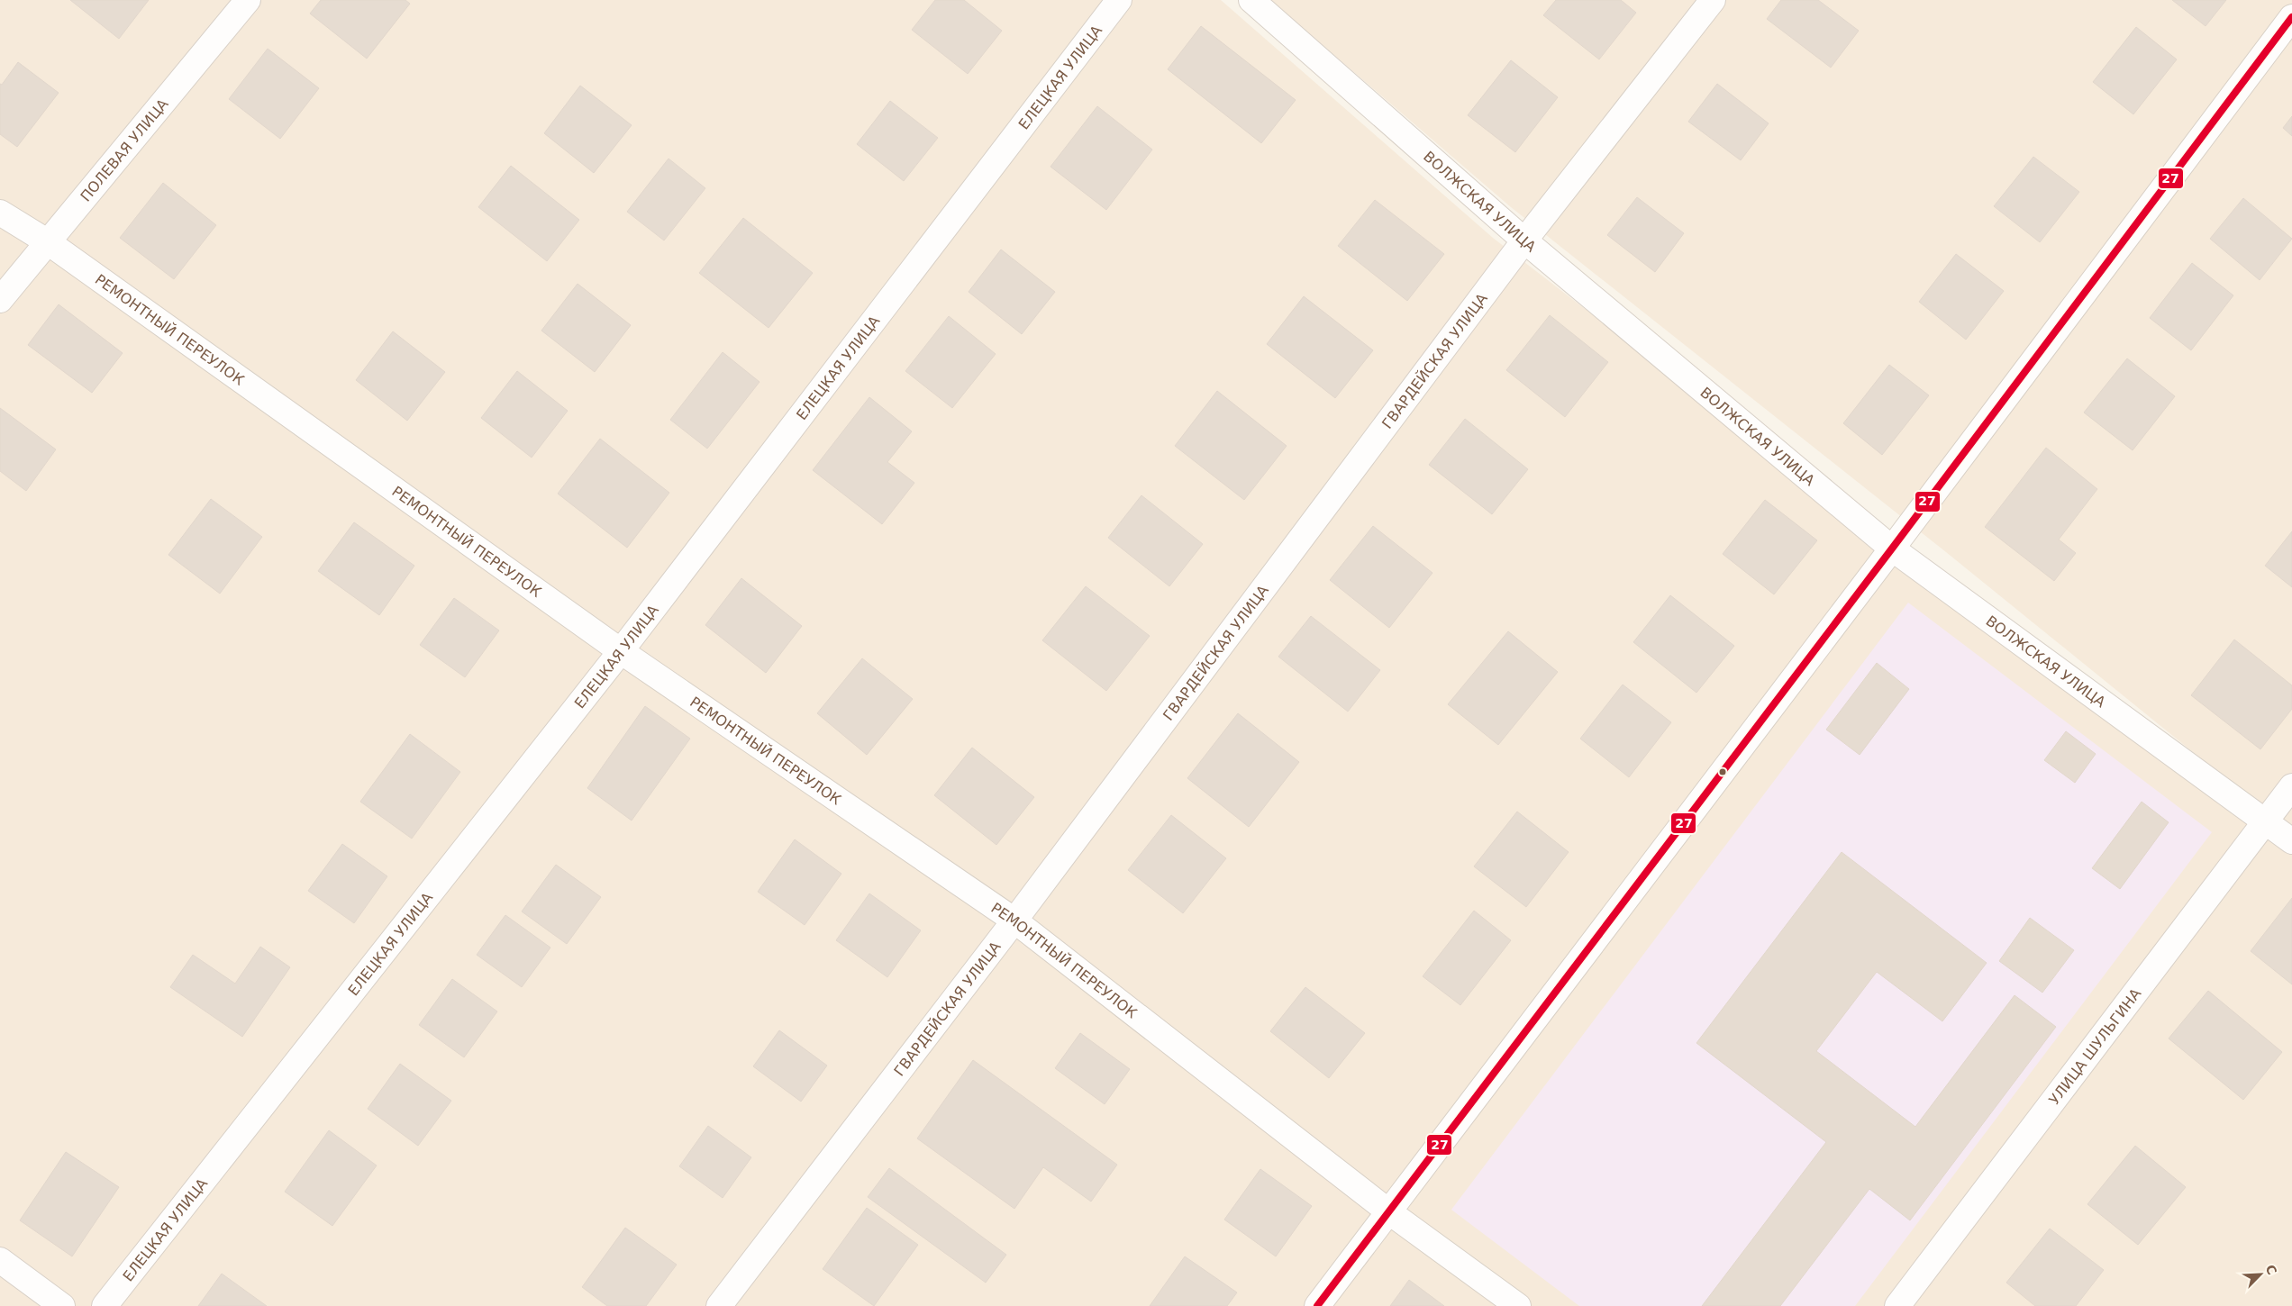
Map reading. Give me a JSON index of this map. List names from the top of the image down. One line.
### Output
{"streets":{"street":["ЕЛЕЦКАЯ УЛИЦА","ПОЛЕВАЯ УЛИЦА","ВОЛЖСКАЯ УЛИЦА","РЕМОНТНЫЙ ПЕРЕУЛОК","ГВАРДЕЙСКАЯ УЛИЦА","УЛИЦА ШУЛЬГИНА"]},"crossings":[["ЕЛЕЦКАЯ УЛИЦА","РЕМОНТНЫЙ ПЕРЕУЛОК"],["ПОЛЕВАЯ УЛИЦА","РЕМОНТНЫЙ ПЕРЕУЛОК"],["ВОЛЖСКАЯ УЛИЦА","ГВАРДЕЙСКАЯ УЛИЦА"],["ВОЛЖСКАЯ УЛИЦА","УЛИЦА ШУЛЬГИНА"],["РЕМОНТНЫЙ ПЕРЕУЛОК","ГВАРДЕЙСКАЯ УЛИЦА"]],"lines":["transit line 27"],"north":"top right"}
